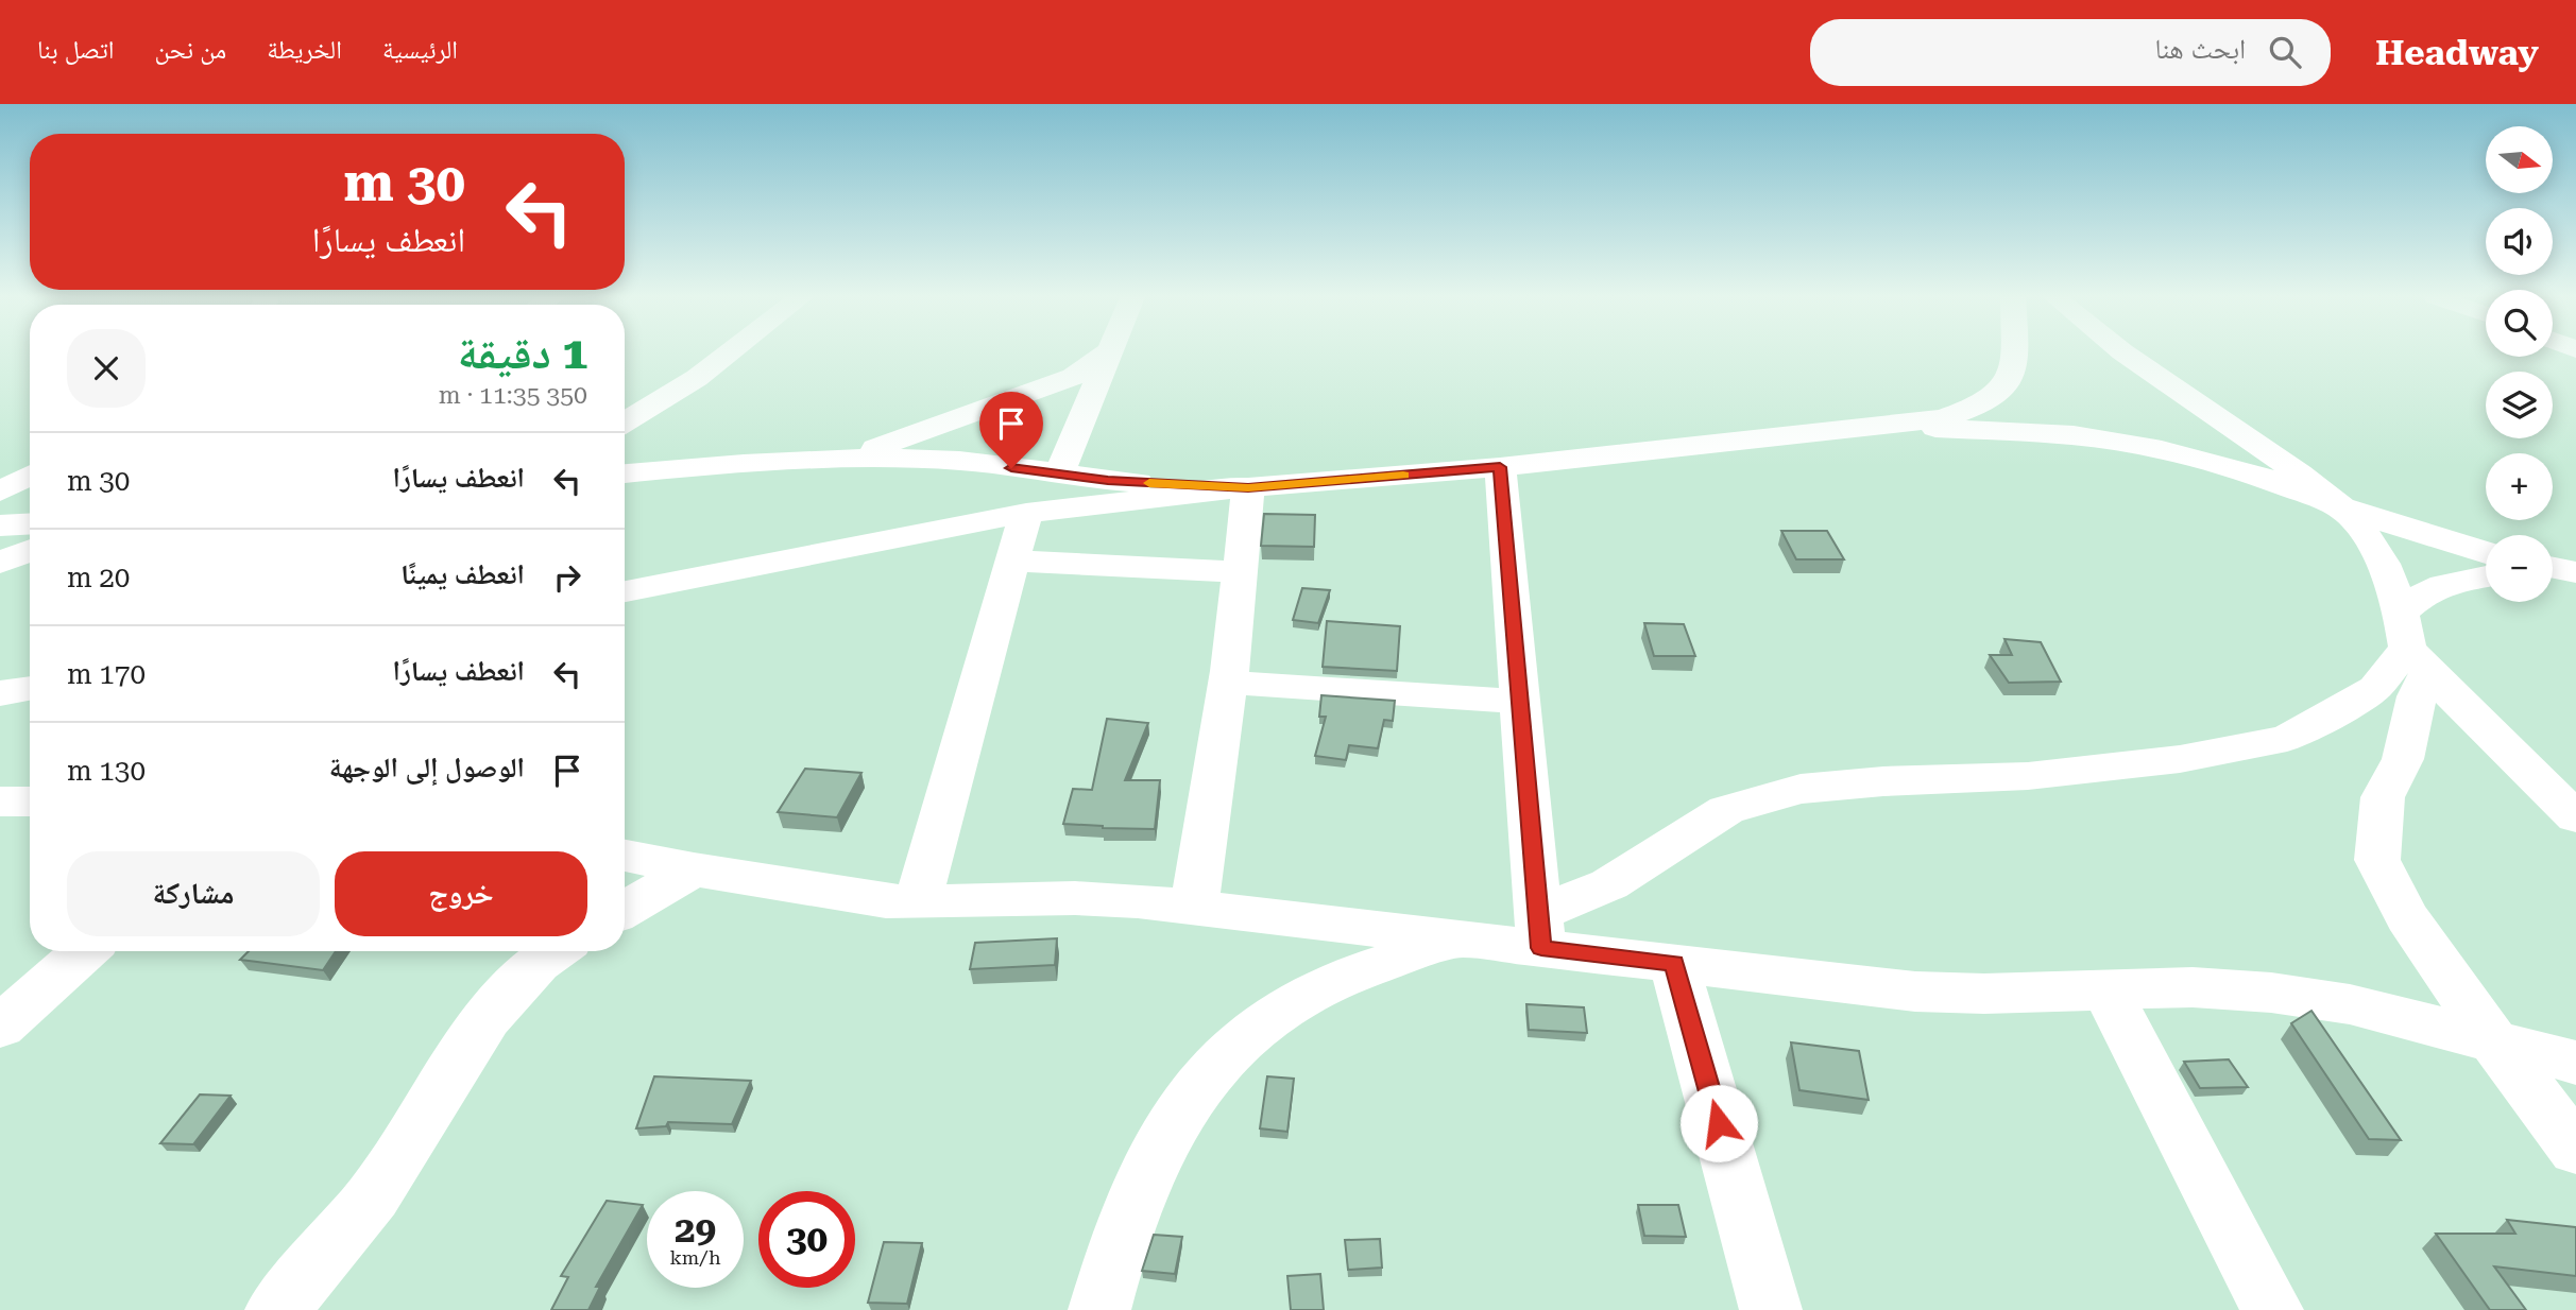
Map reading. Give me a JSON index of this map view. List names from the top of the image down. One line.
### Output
{"north":"right","page":{"header":"Headway","search":"ابحث هنا","nav":["الرئيسية","الخريطة","من نحن","اتصل بنا"],"map_buttons":["+","−"],"turn":["30 m","انعطف يسارًا"],"heading":["1 دقيقة","350 m · 11:35"],"list":[{"name":"انعطف يسارًا","value":"30 m"},{"name":"انعطف يمينًا","value":"20 m"},{"name":"انعطف يسارًا","value":"170 m"},{"name":"الوصول إلى الوجهة","value":"130 m"}],"buttons":["خروج","مشاركة"],"speed":"29 km/h","limit":"30"}}
